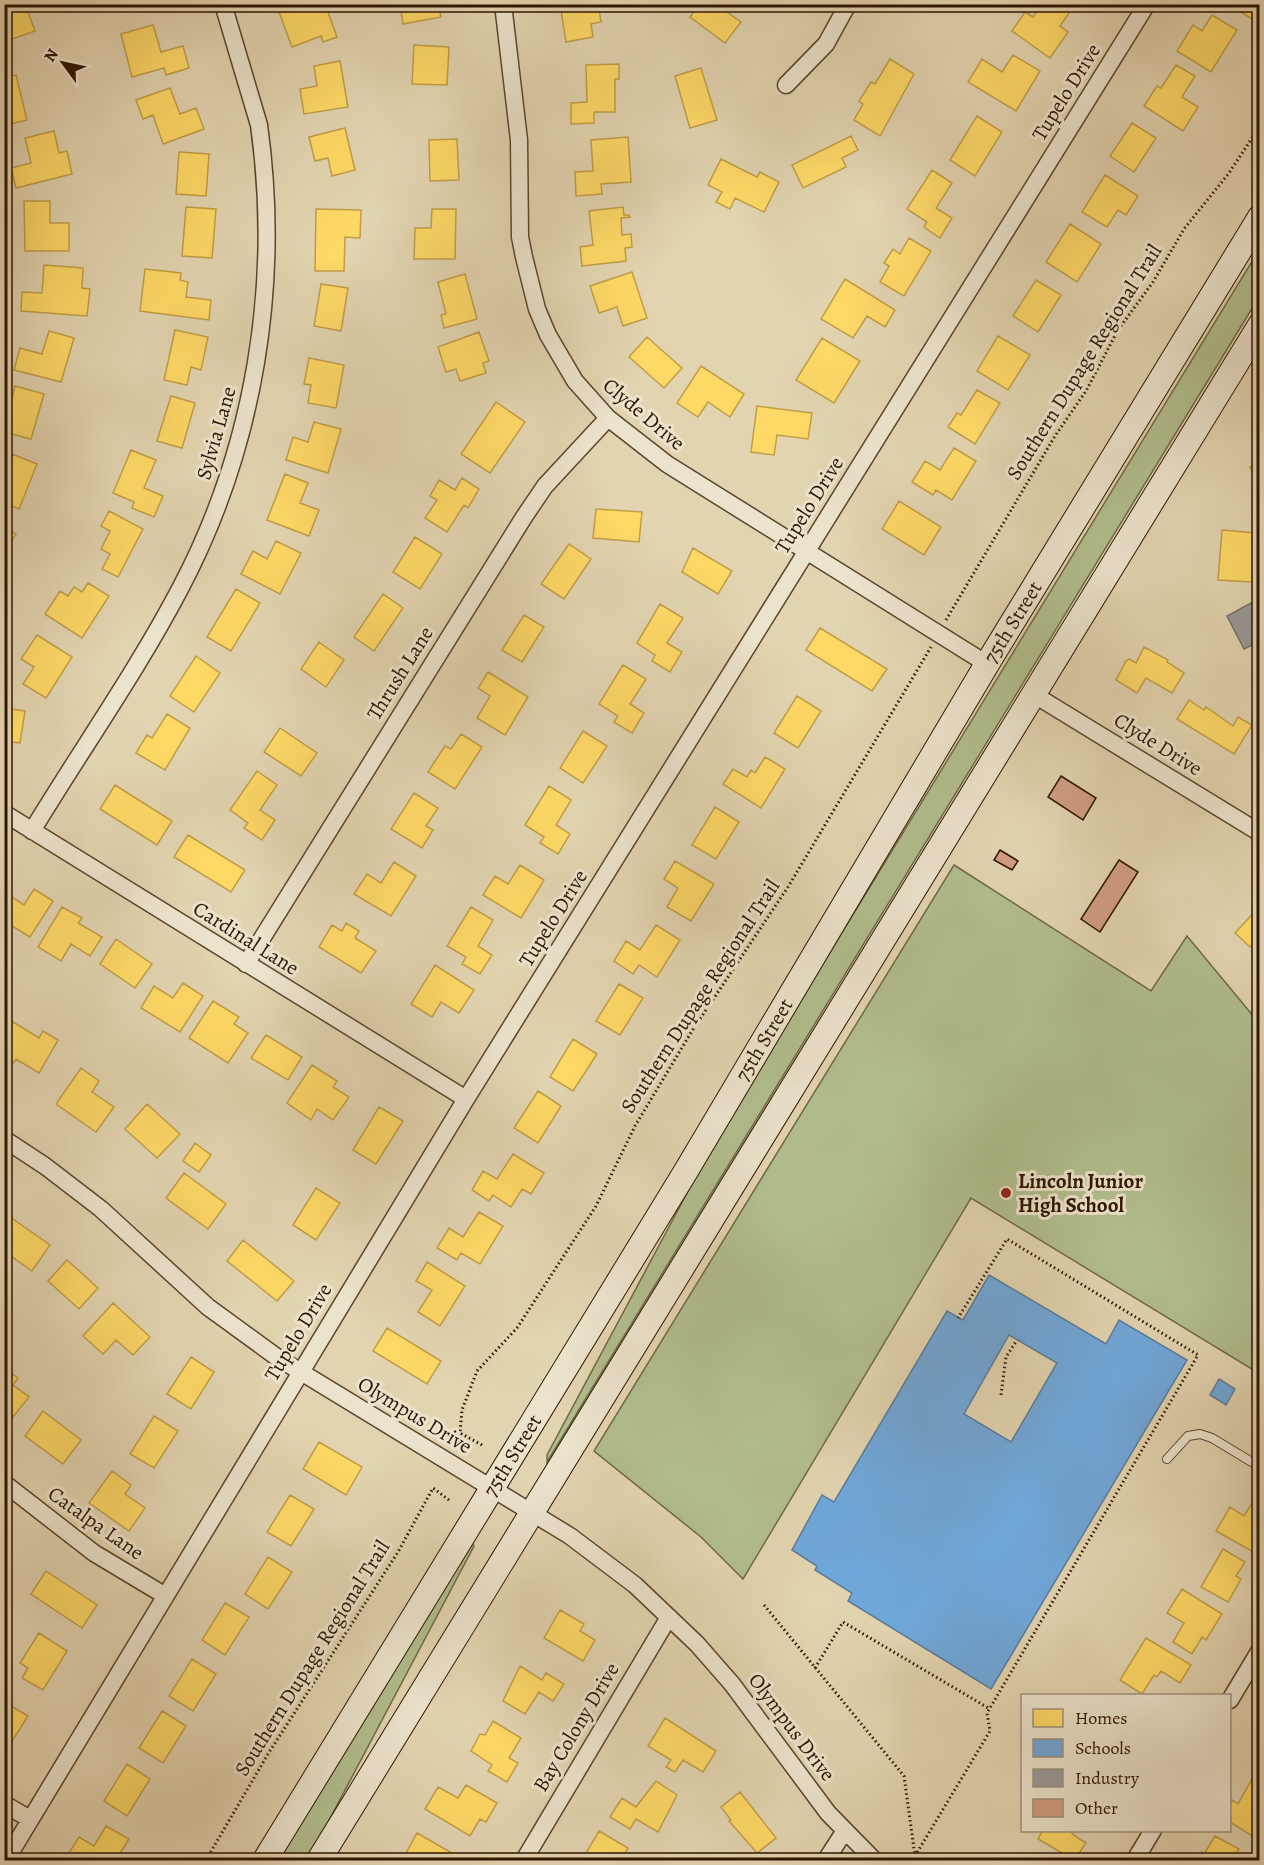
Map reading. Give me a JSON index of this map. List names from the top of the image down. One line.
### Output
{"streets":{"main road":["75th Street"],"street":["Tupelo Drive","Clyde Drive","Sylvia Lane","Thrush Lane","Cardinal Lane","Olympus Drive","Catalpa Lane","Bay Colony Drive"],"path":["Southern Dupage Regional Trail"]},"crossings":[["Tupelo Drive","Clyde Drive"],["Tupelo Drive","Cardinal Lane"],["Tupelo Drive","Olympus Drive"],["Tupelo Drive","Catalpa Lane"],["Clyde Drive","75th Street"],["Clyde Drive","Thrush Lane"],["Sylvia Lane","Cardinal Lane"],["75th Street","Olympus Drive"],["Thrush Lane","Cardinal Lane"],["Olympus Drive","Bay Colony Drive"]],"places":["Lincoln Junior High School"],"legend":["Homes","Schools","Industry","Other"],"north":"top left"}
